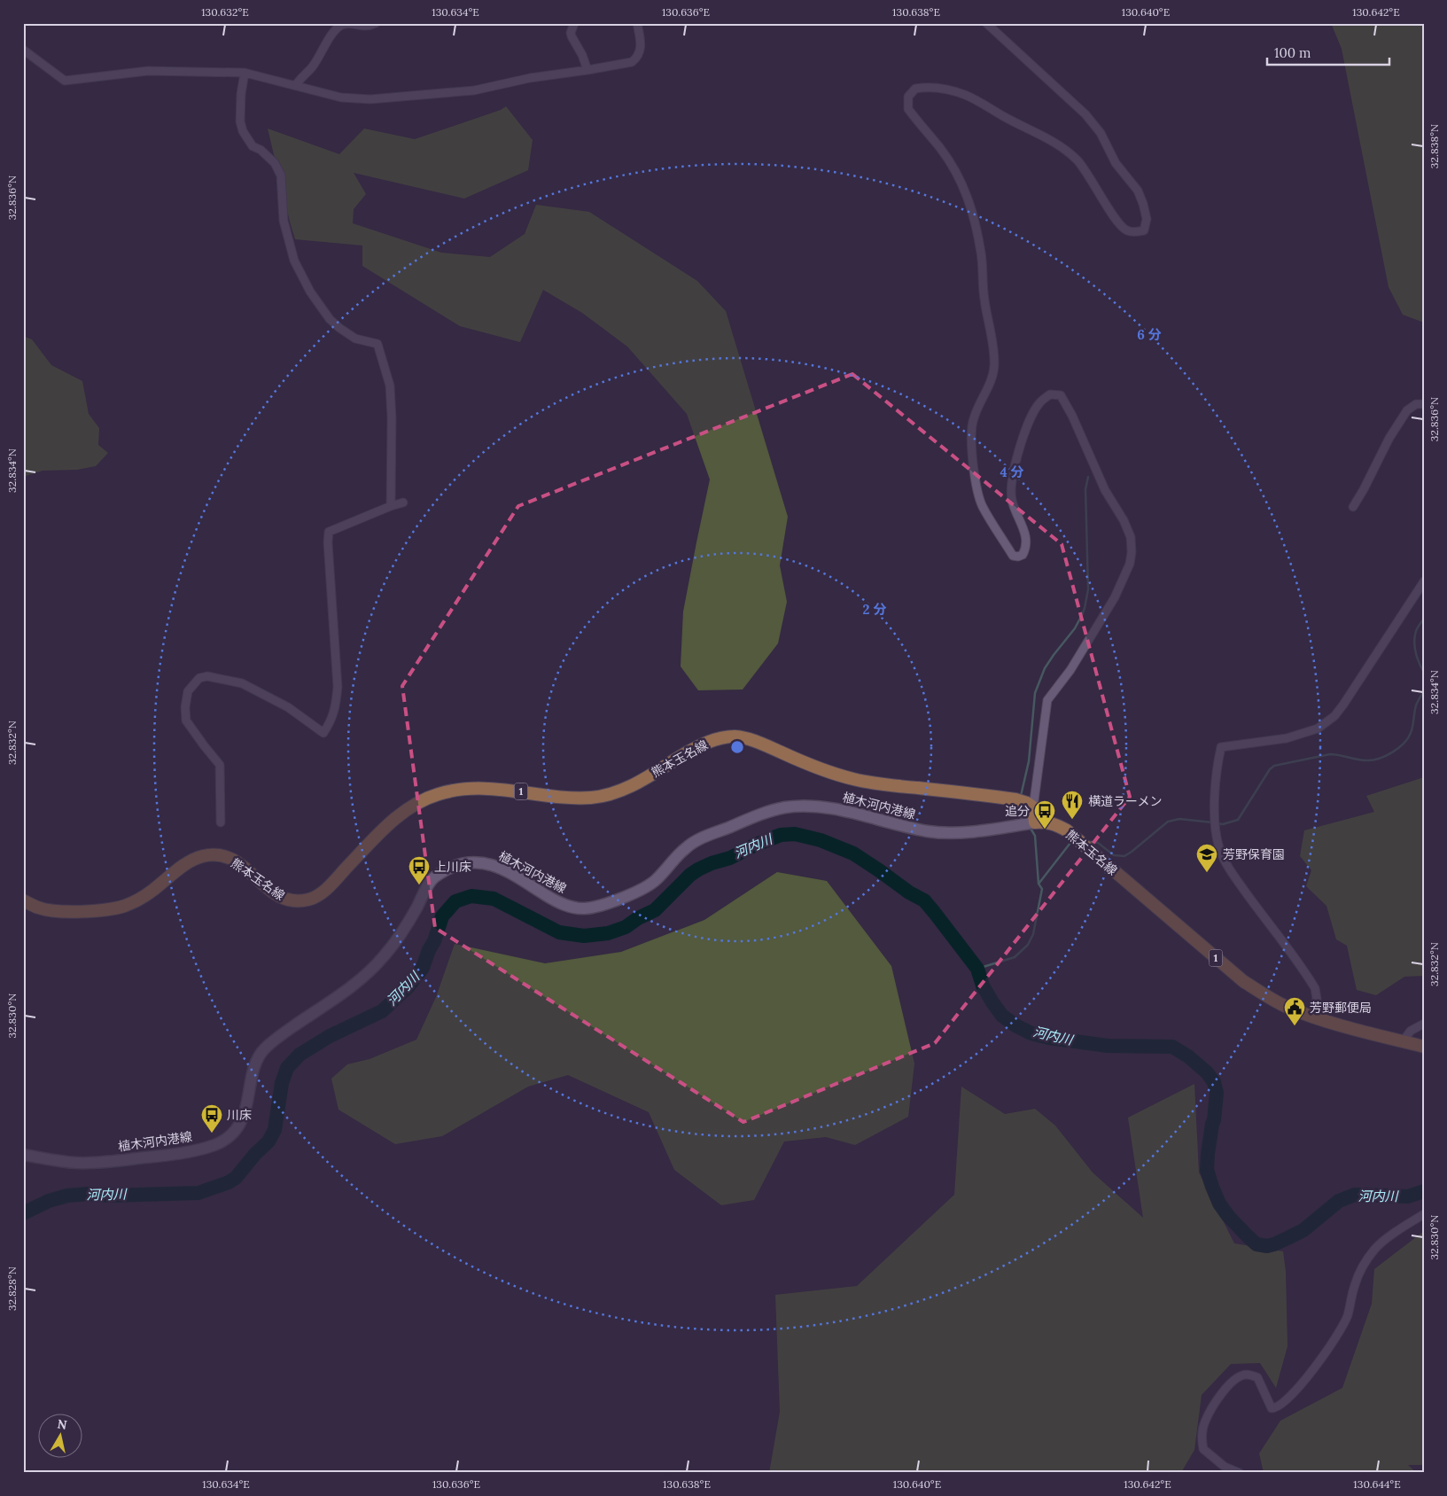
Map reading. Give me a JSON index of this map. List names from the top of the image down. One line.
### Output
{"streets":{"main road":["熊本玉名線","1","植木河内港線"]},"crossings":[["熊本玉名線","植木河内港線"]],"water":["河内川"],"places":{"restaurant":["横道ラーメン"],"bus stop":["追分","上川床","川床"],"school or university":["芳野保育園"],"public building":["芳野郵便局"]},"scale_bar":"100 m","north":"top","coordinates":["130.632°E","130.634°E","130.636°E","130.638°E","130.640°E","130.642°E","32.838°N","32.836°N","32.834°N","32.832°N","32.830°N","32.828°N","130.644°E"],"rings":["6 分","4 分","2 分"]}
